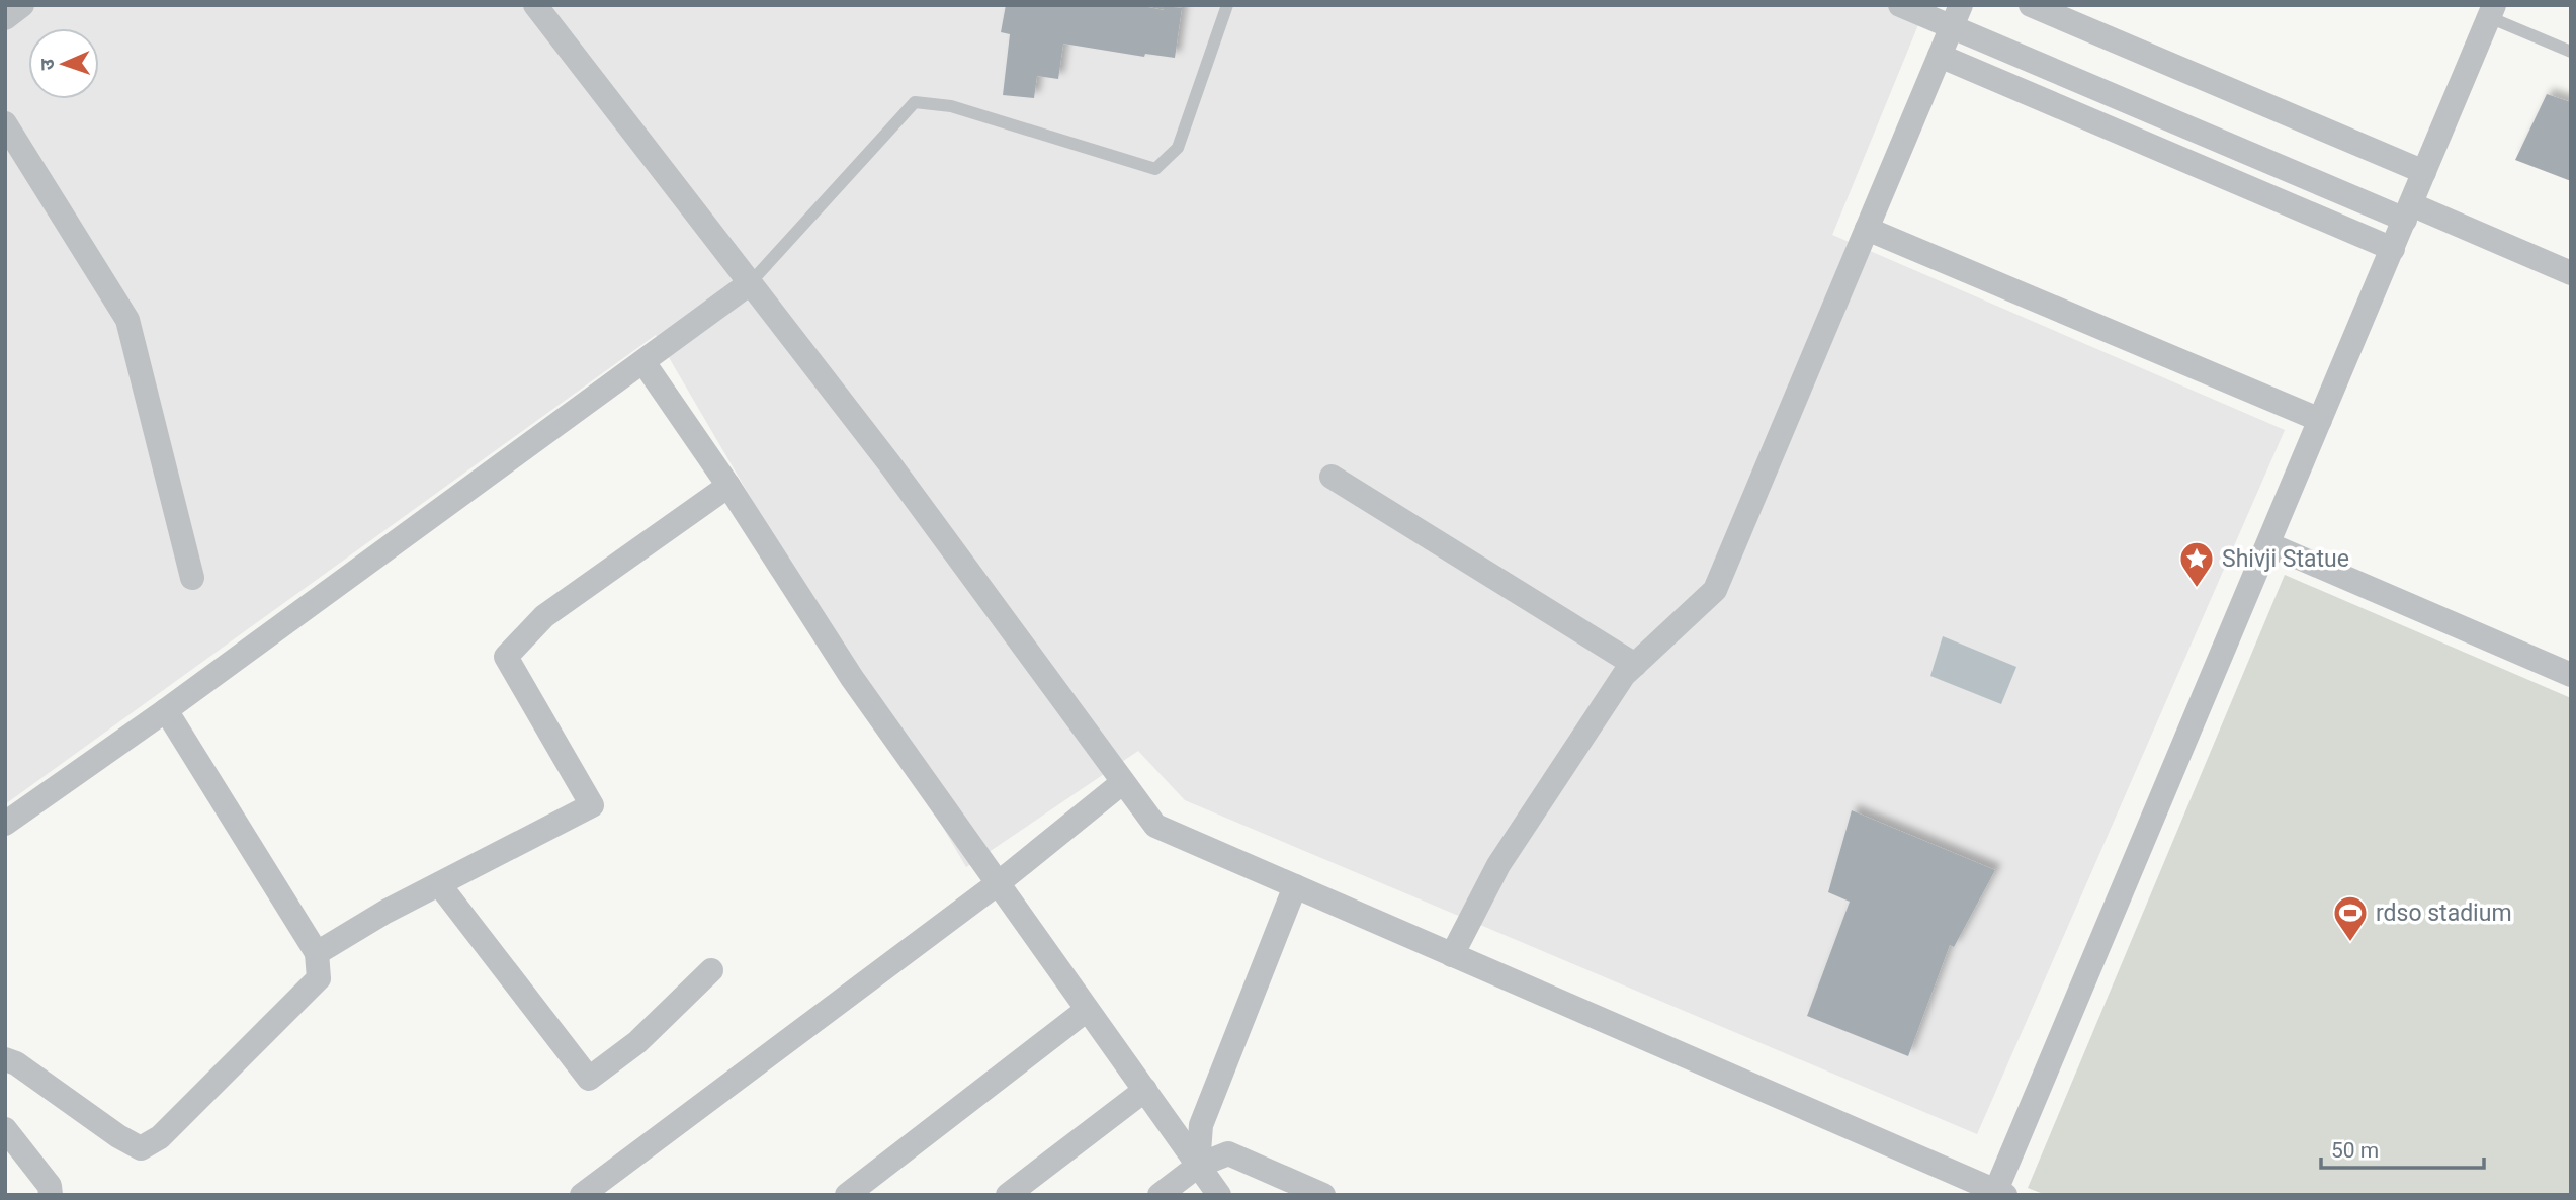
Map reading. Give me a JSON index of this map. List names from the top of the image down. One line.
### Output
{"places":{"place":["Shivji Statue"],"sports":["rdso stadium"]},"scale_bar":"50 m","north":"left"}
